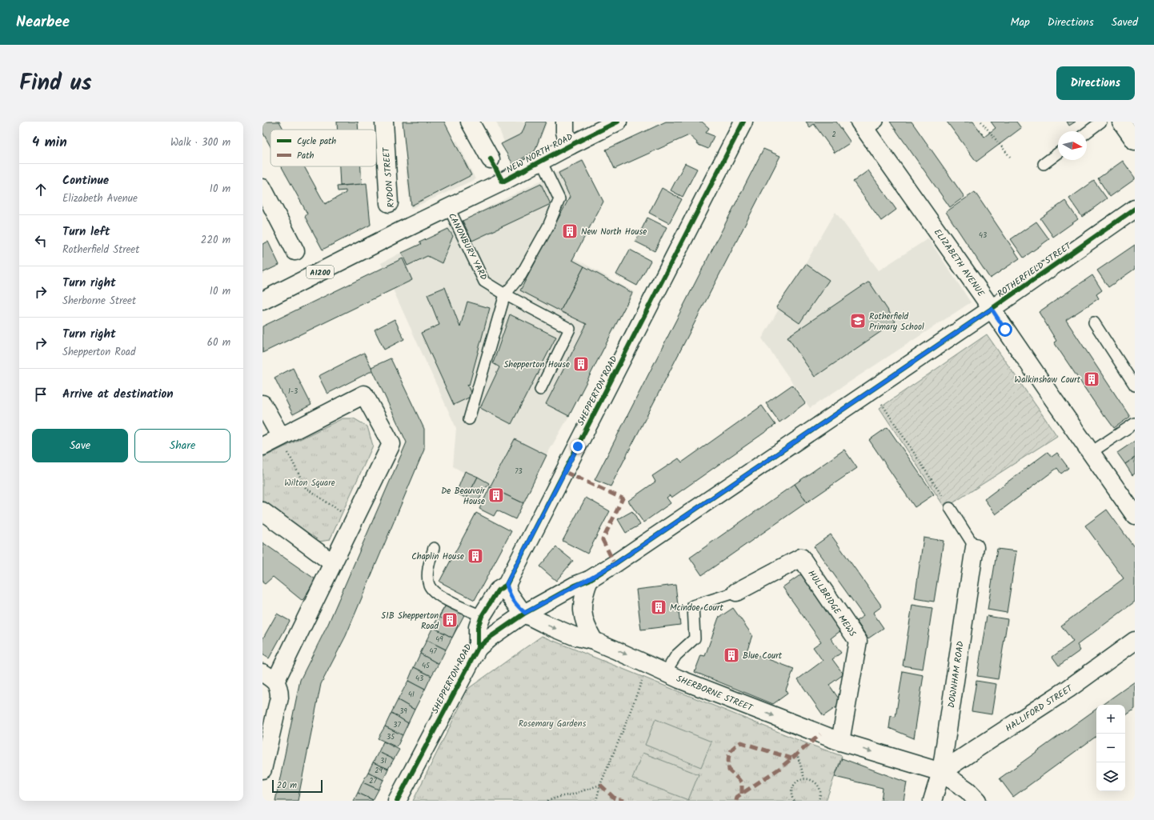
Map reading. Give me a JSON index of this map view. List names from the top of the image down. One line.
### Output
{"streets":{"street":["NEW NORTH ROAD","RYDON STREET","ELIZABETH AVENUE","ROTHERFIELD STREET","A1200","SHEPPERTON ROAD","HULLBRIDGE MEWS","DOWNHAM ROAD","SHERBORNE STREET","HALLIFORD STREET"],"lane":["CANONBURY YARD"]},"crossings":[["NEW NORTH ROAD","CANONBURY YARD"],["ELIZABETH AVENUE","ROTHERFIELD STREET"],["ROTHERFIELD STREET","SHEPPERTON ROAD"],["ROTHERFIELD STREET","SHERBORNE STREET"],["SHEPPERTON ROAD","SHERBORNE STREET"],["HULLBRIDGE MEWS","SHERBORNE STREET"],["DOWNHAM ROAD","SHERBORNE STREET"],["DOWNHAM ROAD","HALLIFORD STREET"],["SHERBORNE STREET","HALLIFORD STREET"]],"one_way":["SHERBORNE STREET"],"parks":["Wilton Square","Rosemary Gardens"],"places":{"building":["New North House","Shepperton House","Walkinshaw Court","De Beauvoir House","Chaplin House","Mcindoe Court","51B Shepperton Road","Blue Court"],"school or university":["Rotherfield Primary School"]},"house_numbers":["2","43","1-3","73","49","47","45","43","41","39","37","35","31","29","27"],"legend":["Cycle path","Path"],"scale_bar":"20 m","north":"right","page":{"header":"Nearbee","nav":["Map","Directions","Saved"],"title":"Find us","buttons":["Directions",["Save","Share"]],"heading":["4 min","Walk · 300 m"],"list":[["Continue","Elizabeth Avenue","10 m"],["Turn left","Rotherfield Street","220 m"],["Turn right","Sherborne Street","10 m"],["Turn right","Shepperton Road","60 m"],"Arrive at destination"],"map_buttons":["+","−"],"scale":"20 m"}}
